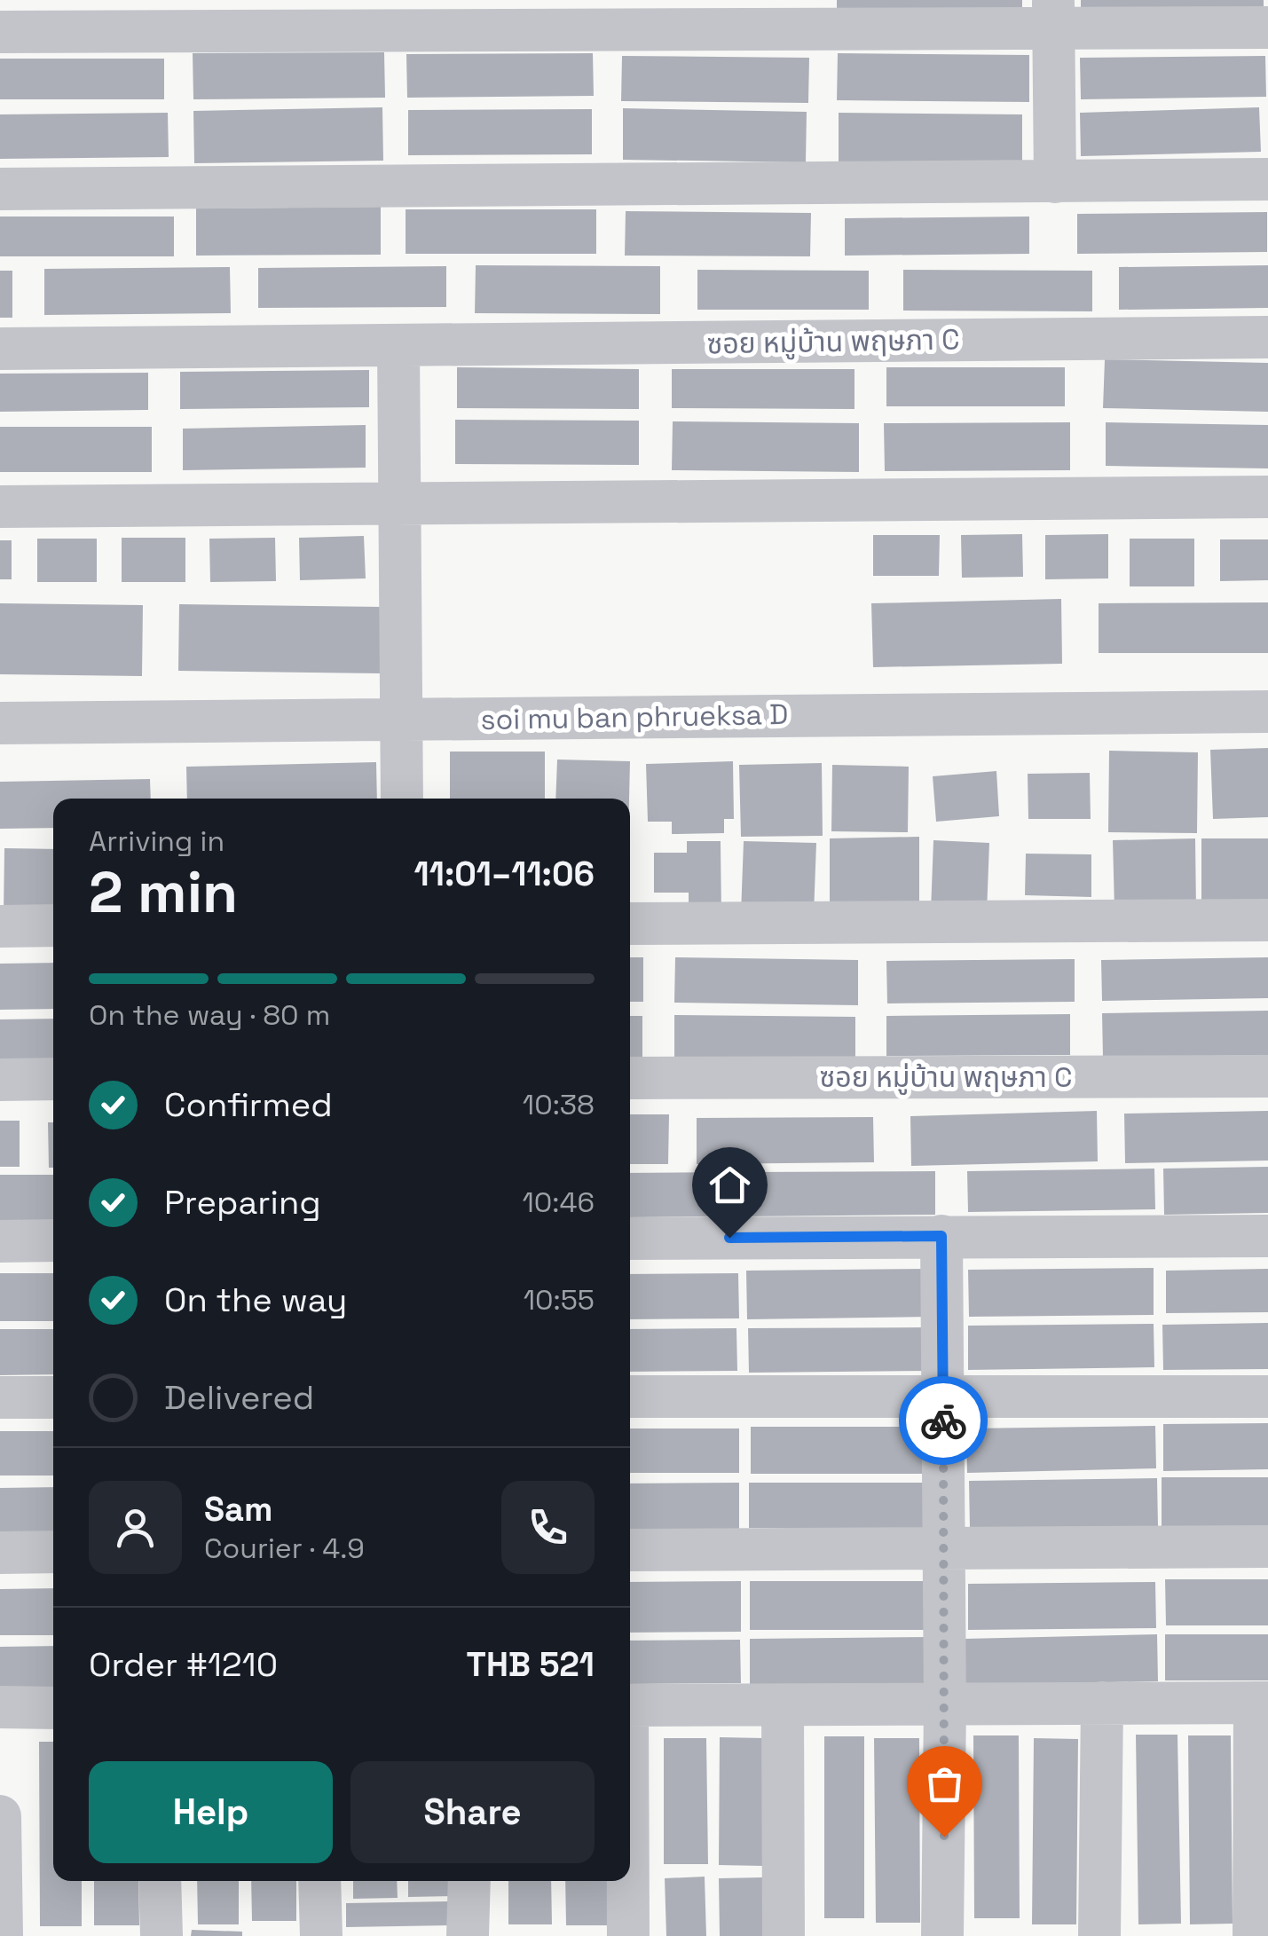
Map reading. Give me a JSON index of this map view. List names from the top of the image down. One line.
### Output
{"streets":{"street":["ซอย หมู่บ้าน พฤษภา C","soi mu ban phrueksa D"]},"page":{"heading":["2 min","Arriving in","11:01–11:06"],"panel":["Sam","Courier · 4.9","Order #1210","THB 521"],"bar":"On the way · 80 m","list":[["Confirmed","10:38"],["Preparing","10:46"],["On the way","10:55"],"Delivered"],"buttons":["Help","Share"]}}
